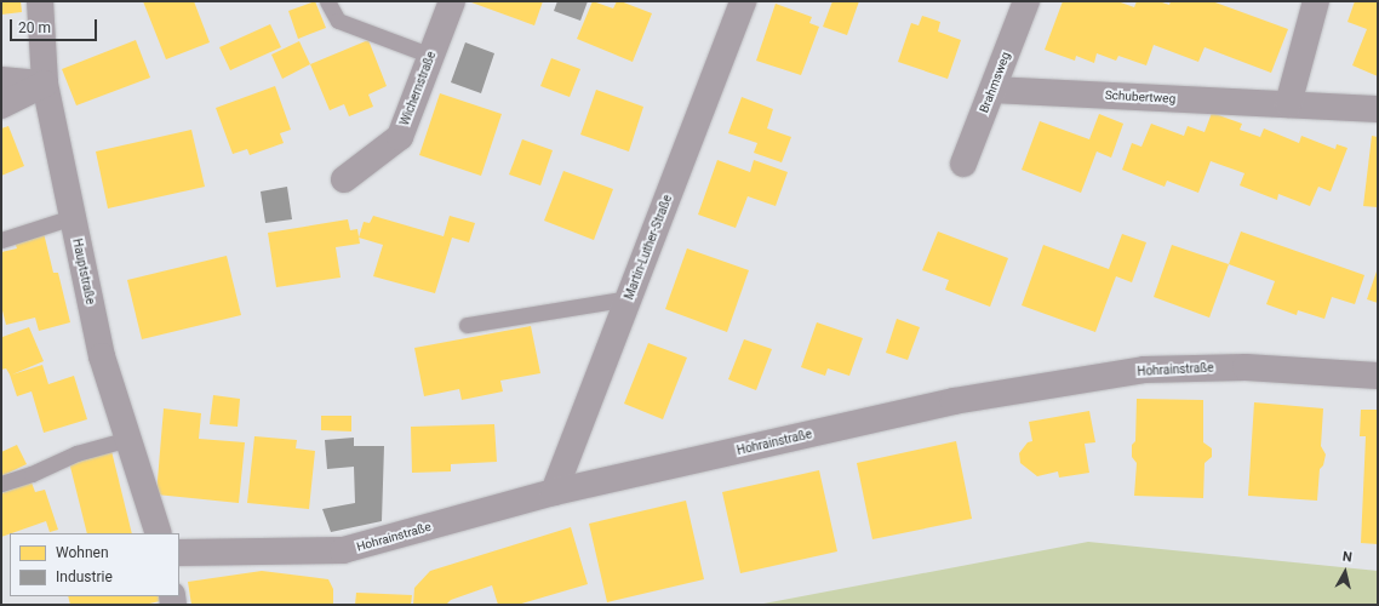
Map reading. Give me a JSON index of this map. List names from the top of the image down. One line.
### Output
{"streets":{"street":["Brahmsweg","Wichernstraße","Schubertweg","Martin-Luther-Straße","Hauptstraße","Hohrainstraße"]},"crossings":[["Brahmsweg","Schubertweg"],["Martin-Luther-Straße","Hohrainstraße"]],"legend":["Wohnen","Industrie"],"scale_bar":"20 m","north":"top"}
